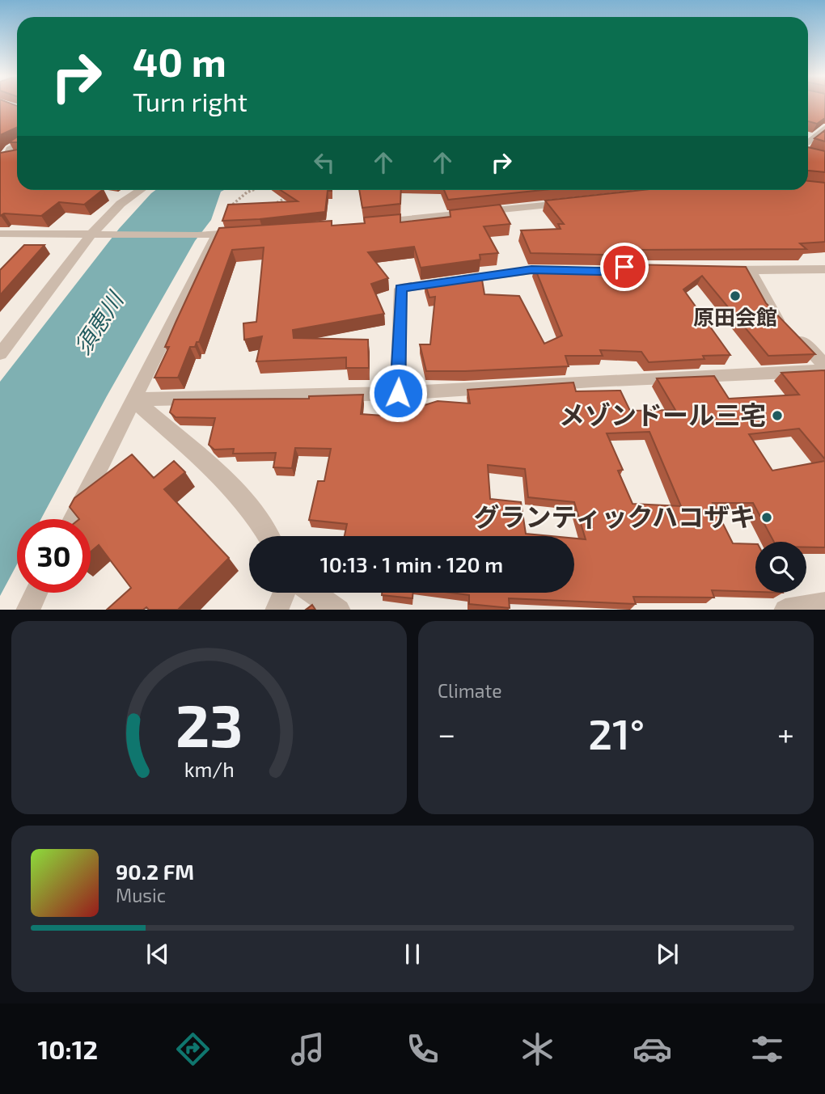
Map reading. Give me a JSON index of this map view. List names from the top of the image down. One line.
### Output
{"water":["須恵川"],"places":["原田会館","メゾンドール三宅","グランティックハコザキ"],"page":{"turn":["40 m","Turn right"],"limit":"30","trip":"10:13 · 1 min · 120 m","tile":"Climate","heat":["−","21°","+"],"song":["90.2 FM","Music"],"tabs":"10:12","gauge":["23","km/h"]}}
